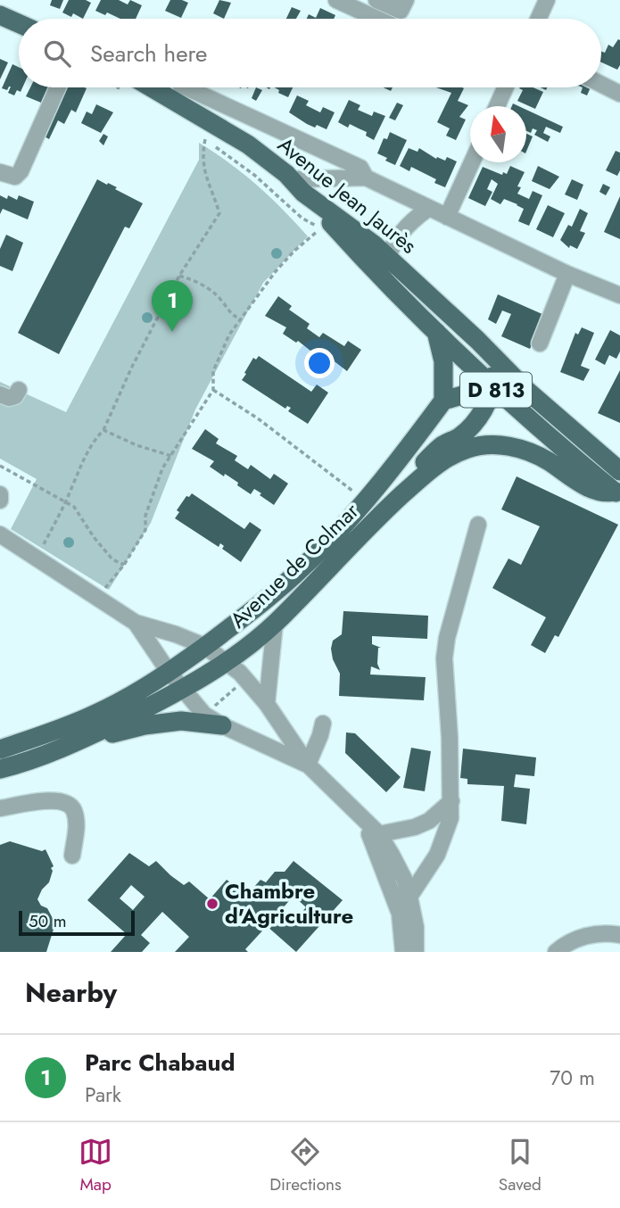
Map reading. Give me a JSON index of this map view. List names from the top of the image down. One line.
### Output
{"streets":{"main road":["Avenue Jean Jaurès","D 813","Avenue de Colmar"]},"crossings":[["Avenue Jean Jaurès","D 813"],["D 813","Avenue de Colmar"]],"places":["Chambre d'Agriculture"],"scale_bar":"50 m","north":"top","page":{"search":"Search here","pins":"1","scale":"50 m","heading":"Nearby","list":[{"mark":"1","name":"Parc Chabaud","note":"Park","value":"70 m"}],"nav":["Map","Directions","Saved"]}}
